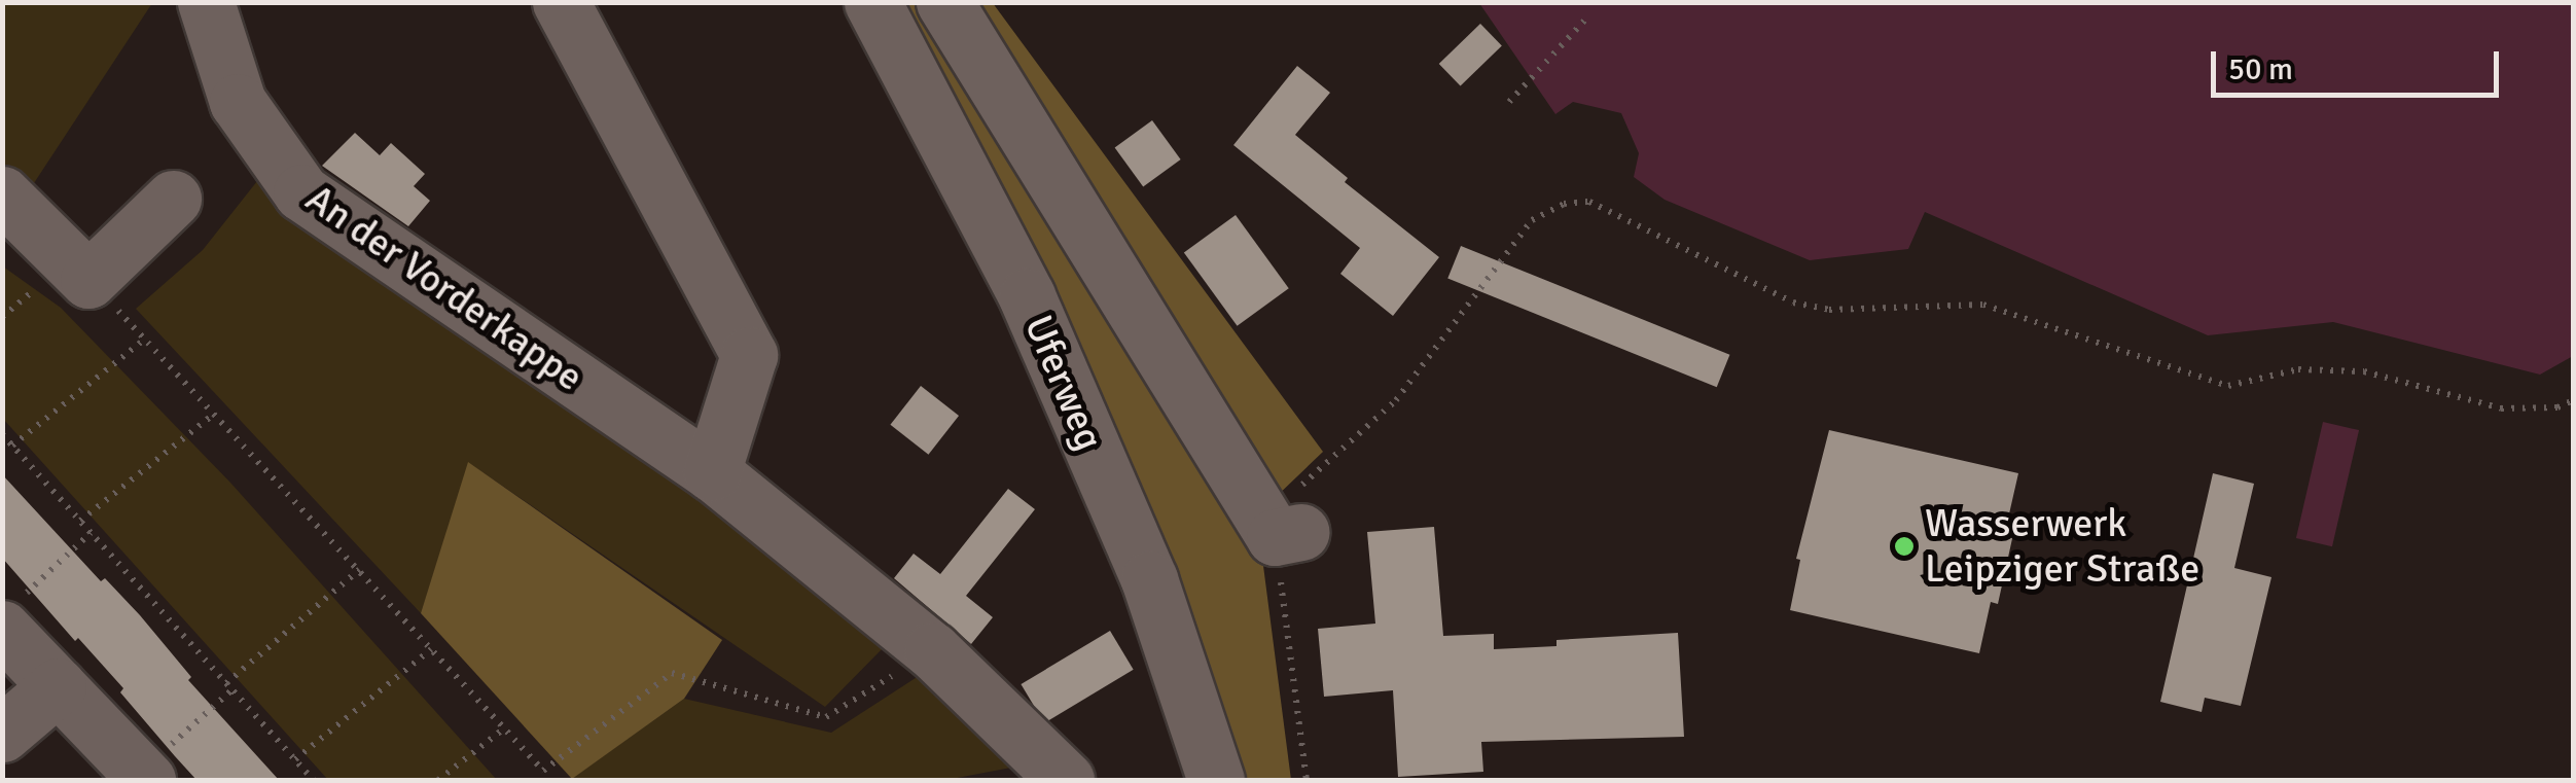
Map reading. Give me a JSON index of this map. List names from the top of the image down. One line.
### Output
{"streets":{"street":["An der Vorderkappe","Uferweg"]},"places":["Wasserwerk Leipziger Straße"],"scale_bar":"50 m"}
